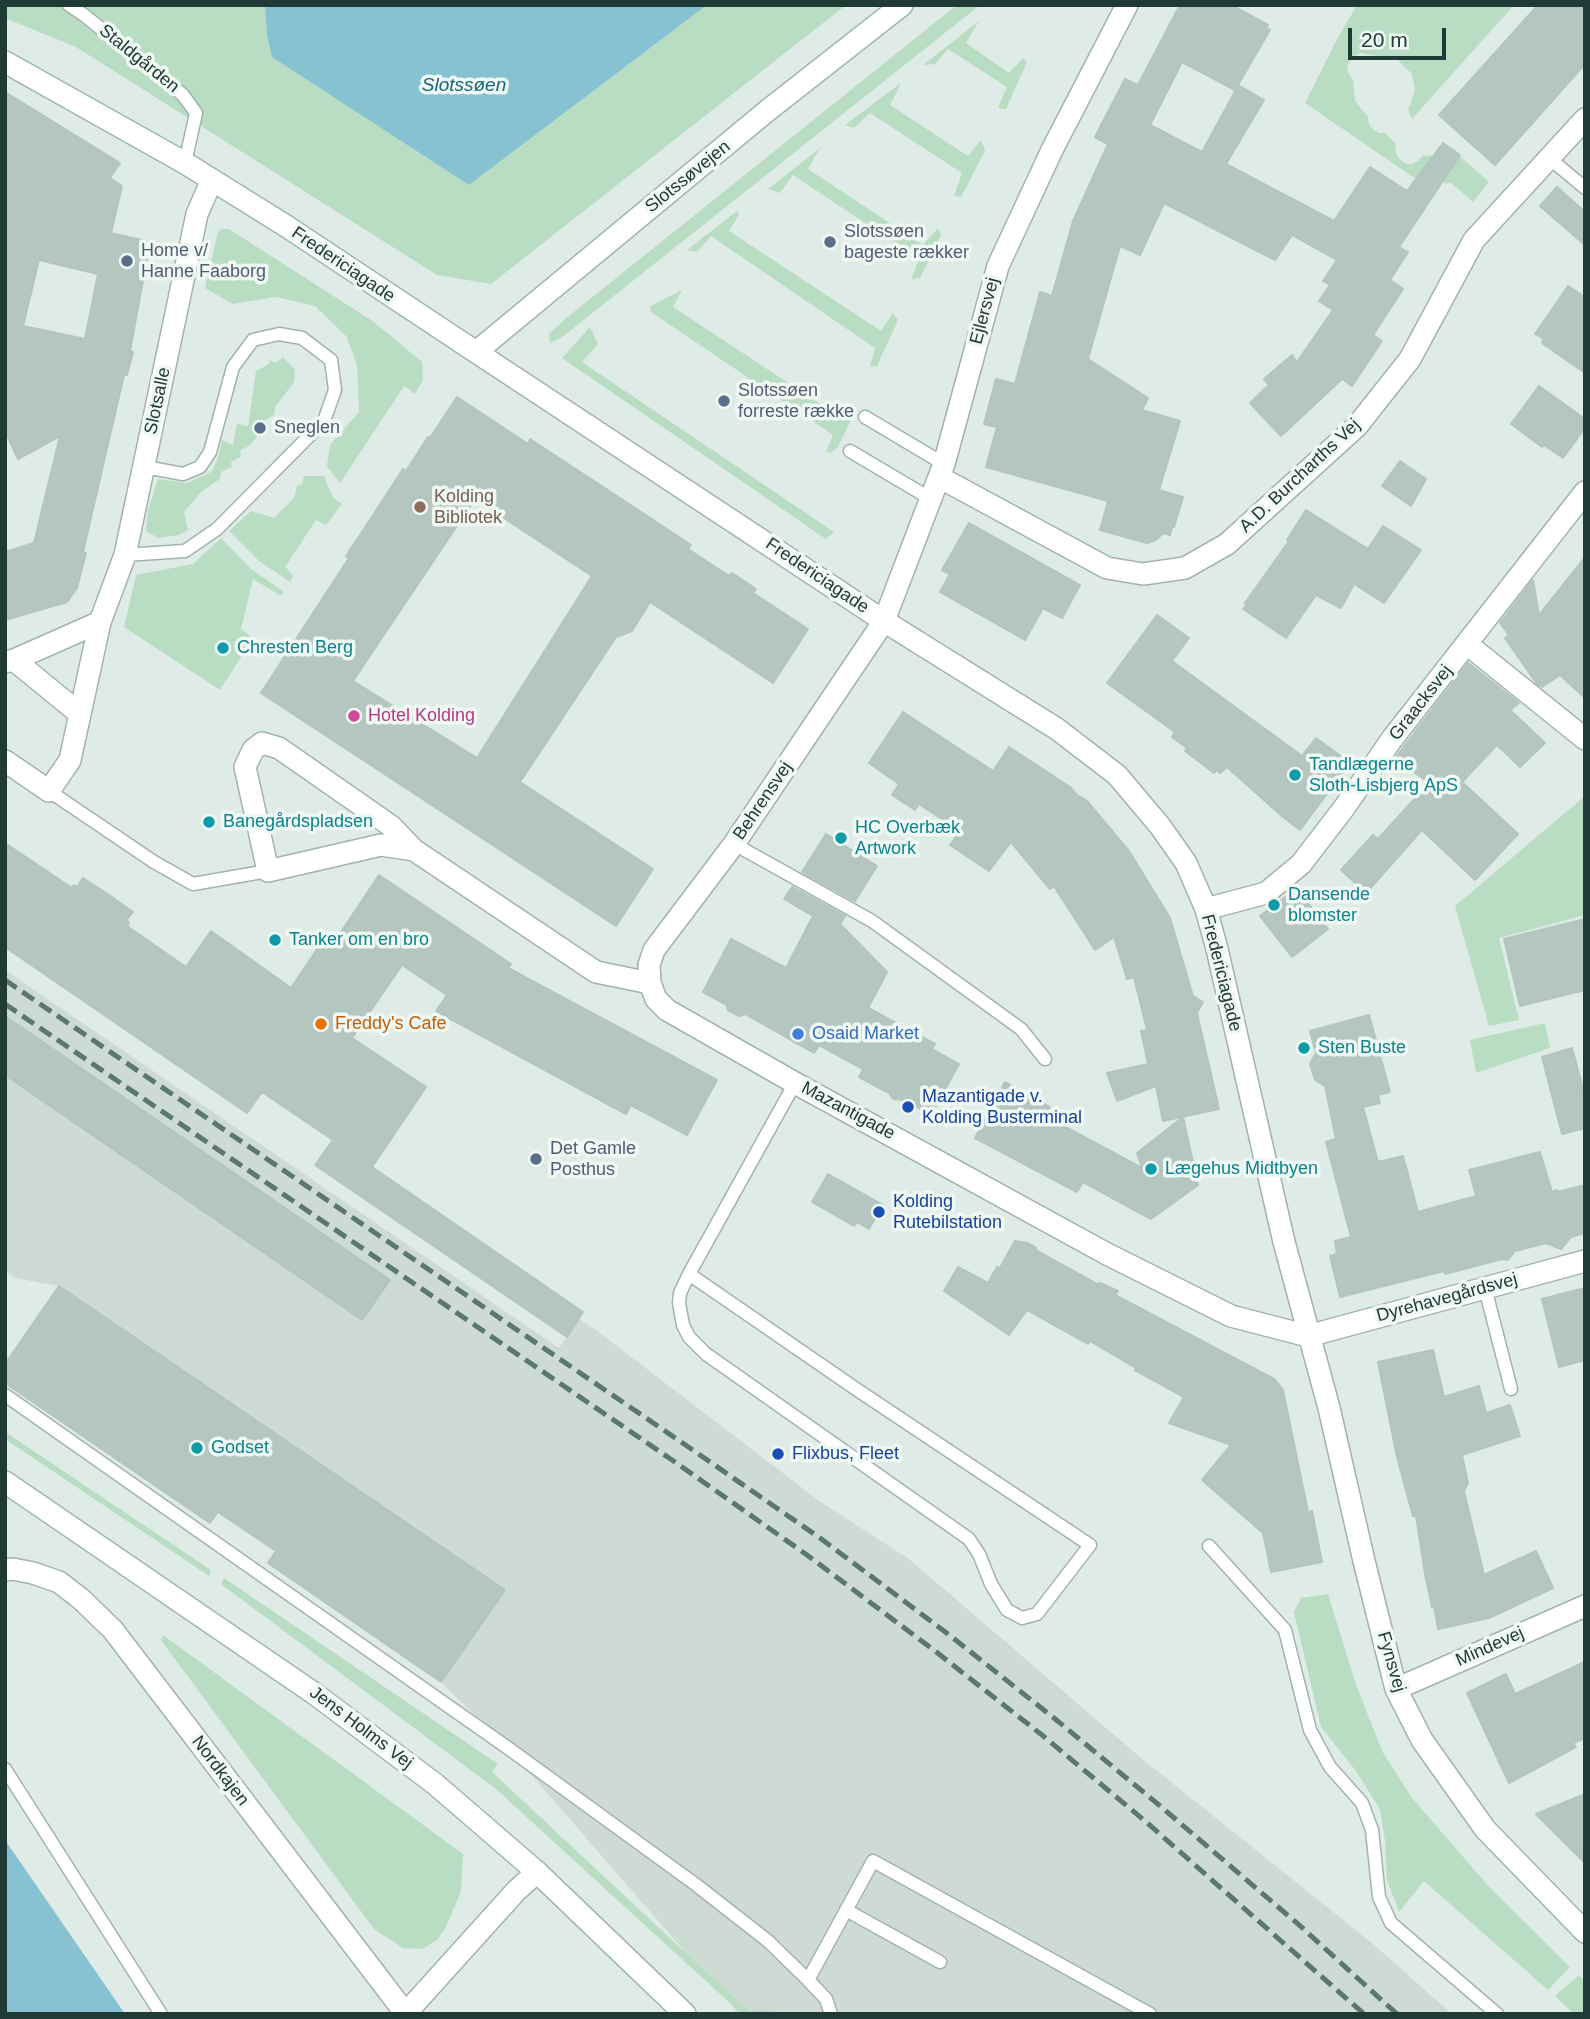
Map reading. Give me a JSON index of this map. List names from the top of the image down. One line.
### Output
{"streets":{"street":["Slotssøvejen","Fredericiagade","Ejlersvej","Slotsalle","A.D. Burcharths Vej","Graacksvej","Behrensvej","Mazantigade","Dyrehavegårdsvej","Mindevej","Fynsvej","Jens Holms Vej","Nordkajen"],"lane":["Staldgården"]},"crossings":[["Staldgården","Fredericiagade"],["Slotssøvejen","Fredericiagade"],["Fredericiagade","Ejlersvej"],["Fredericiagade","Slotsalle"],["Fredericiagade","Graacksvej"],["Fredericiagade","Behrensvej"],["Fredericiagade","Mazantigade"],["Fredericiagade","Dyrehavegårdsvej"],["Fredericiagade","Fynsvej"],["Ejlersvej","A.D. Burcharths Vej"],["Ejlersvej","Behrensvej"],["Behrensvej","Mazantigade"],["Mazantigade","Dyrehavegårdsvej"],["Mazantigade","Fynsvej"],["Dyrehavegårdsvej","Fynsvej"],["Mindevej","Fynsvej"],["Jens Holms Vej","Nordkajen"]],"water":["Slotssøen"],"places":["Slotssøen bageste rækker","Home v/ Hanne Faaborg","Slotssøen forreste række","Sneglen","Kolding Bibliotek","Chresten Berg","Hotel Kolding","Tandlægerne Sloth-Lisbjerg ApS","Banegårdspladsen","HC Overbæk Artwork","Dansende blomster","Tanker om en bro","Freddy's Cafe","Osaid Market","Sten Buste","Mazantigade v. Kolding Busterminal","Det Gamle Posthus","Lægehus Midtbyen","Kolding Rutebilstation","Godset","Flixbus, Fleet"],"scale_bar":"20 m"}
